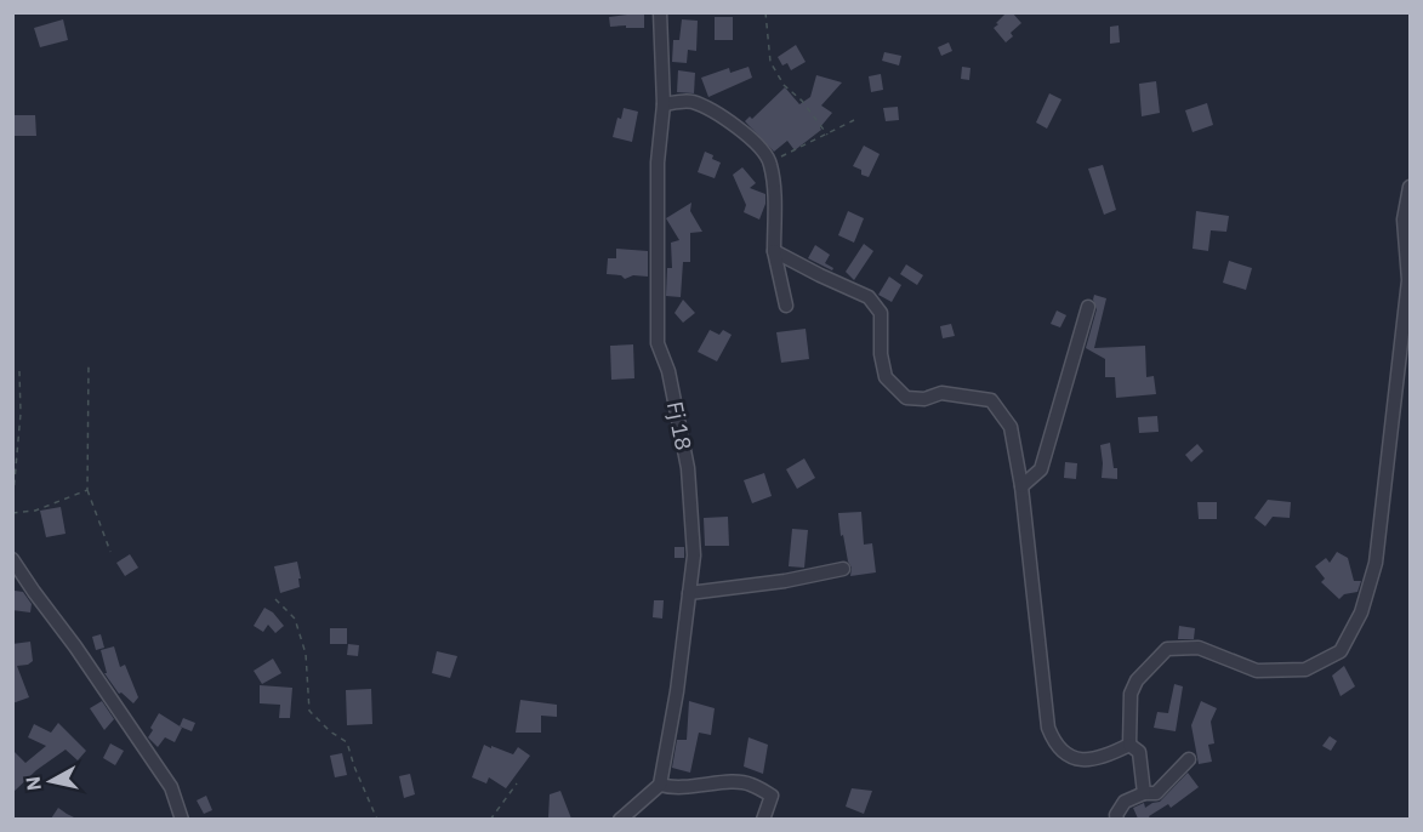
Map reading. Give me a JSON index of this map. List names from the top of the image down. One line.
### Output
{"streets":{"street":["Fj 18"]},"north":"left"}
